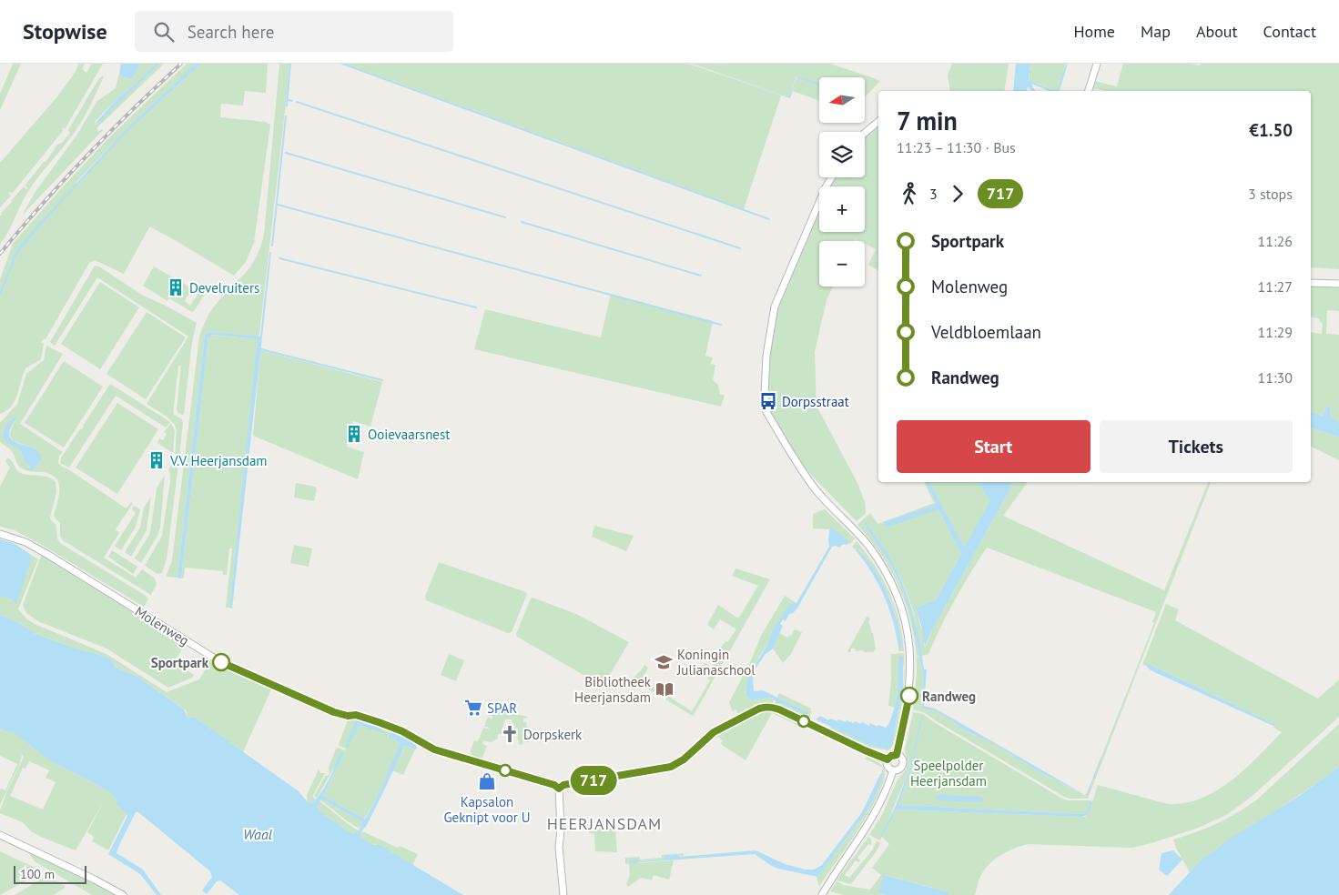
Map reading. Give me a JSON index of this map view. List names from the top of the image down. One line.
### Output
{"streets":{"main road":["Molenweg"]},"districts":["HEERJANSDAM"],"water":["Waal"],"parks":["Speelpolder Heerjansdam"],"places":{"building":["Develruiters","Ooievaarsnest","V.V. Heerjansdam"],"bus stop":["Dorpsstraat"],"other":["Sportpark","Randweg"],"school or university":["Koningin Julianaschool"],"library":["Bibliotheek Heerjansdam"],"supermarket":["SPAR"],"church":["Dorpskerk"],"shop":["Kapsalon Geknipt voor U"]},"lines":["bus line 717"],"scale_bar":"100 m","north":"left","page":{"header":"Stopwise","search":"Search here","nav":["Home","Map","About","Contact"],"on_map":"717","map_buttons":["+","−"],"heading":["7 min","11:23 – 11:30 · Bus","€1.50"],"legs":["3","717","3 stops"],"list":[{"name":"Sportpark","value":"11:26"},{"name":"Molenweg","value":"11:27"},{"name":"Veldbloemlaan","value":"11:29"},{"name":"Randweg","value":"11:30"}],"buttons":["Start","Tickets"],"scale":"100 m"}}
